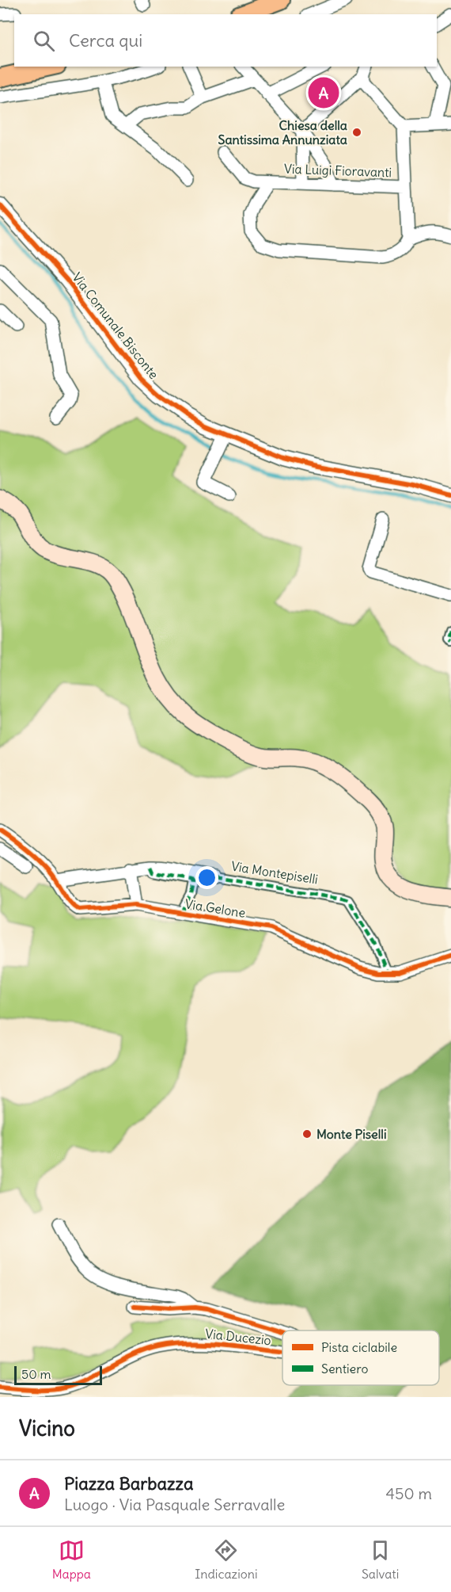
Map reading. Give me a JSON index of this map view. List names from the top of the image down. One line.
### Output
{"streets":{"street":["Via Luigi Fioravanti","Via Comunale Bisconte","Via Montepiselli","Via Gelone","Via Ducezio"]},"crossings":[["Via Montepiselli","Via Gelone"]],"places":["Chiesa della Santissima Annunziata","Monte Piselli"],"legend":["Pista ciclabile","Sentiero"],"scale_bar":"50 m","page":{"search":"Cerca qui","pins":"A","scale":"50 m","heading":"Vicino","list":[{"mark":"A","name":"Piazza Barbazza","note":"Luogo · Via Pasquale Serravalle","value":"450 m"}],"nav":["Mappa","Indicazioni","Salvati"]}}
